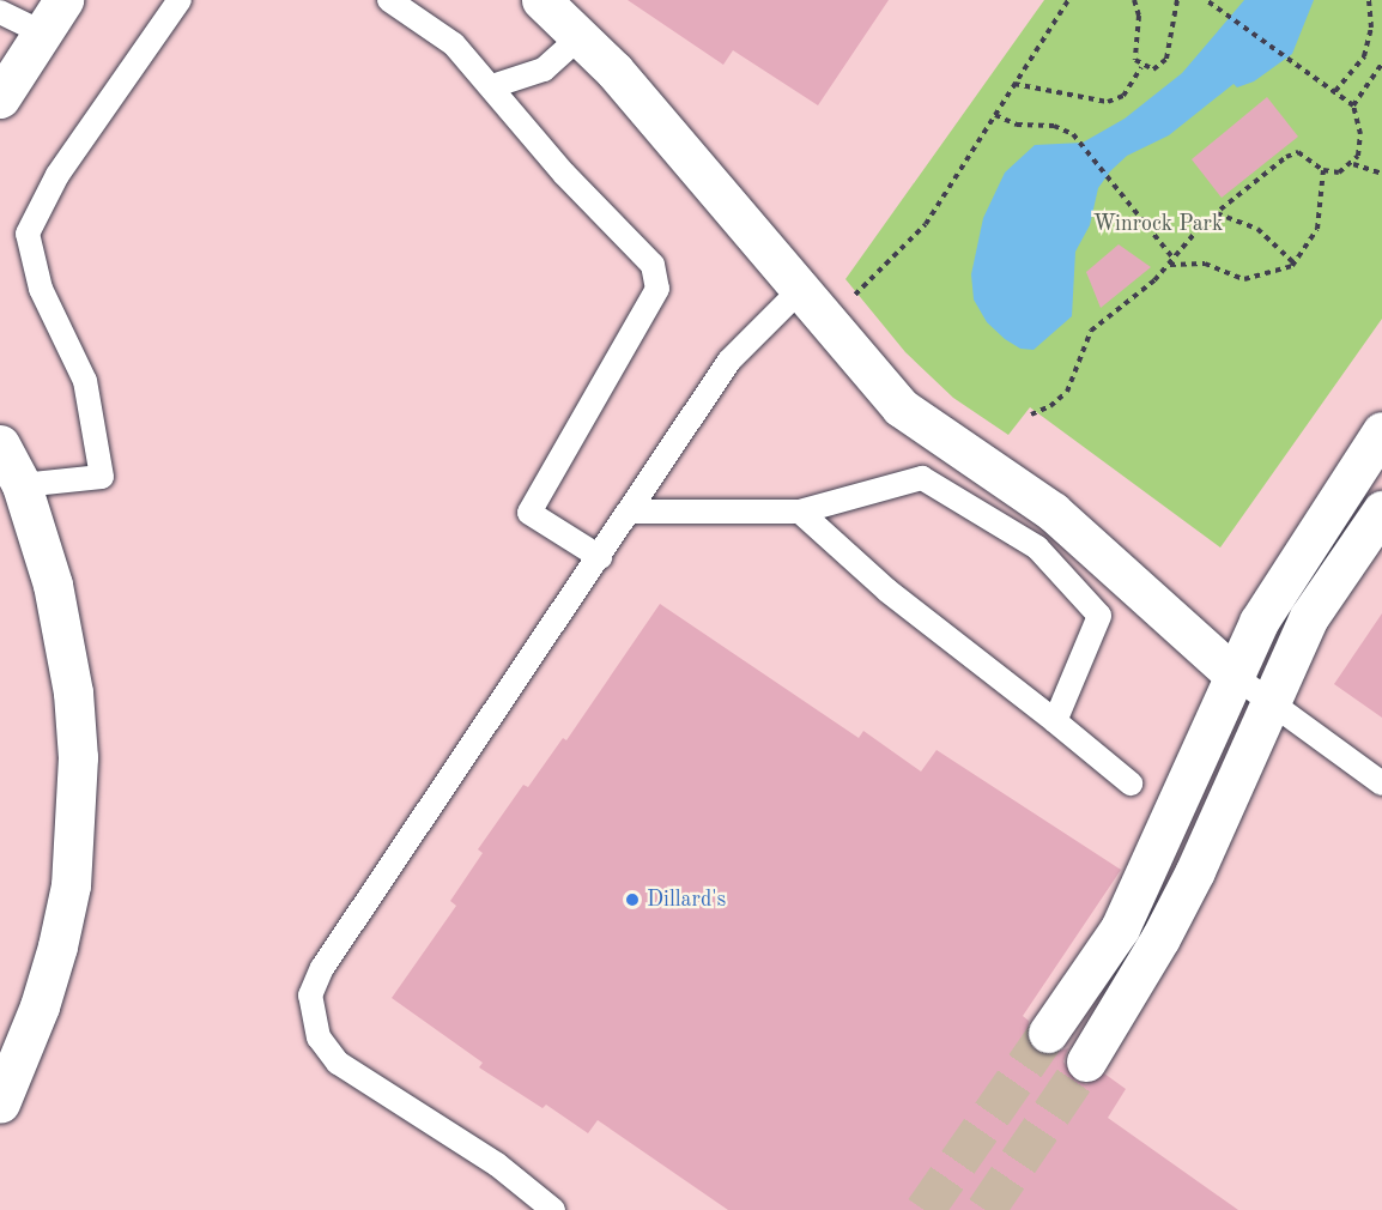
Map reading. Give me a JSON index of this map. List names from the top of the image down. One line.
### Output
{"parks":["Winrock Park"],"places":["Dillard's"]}
